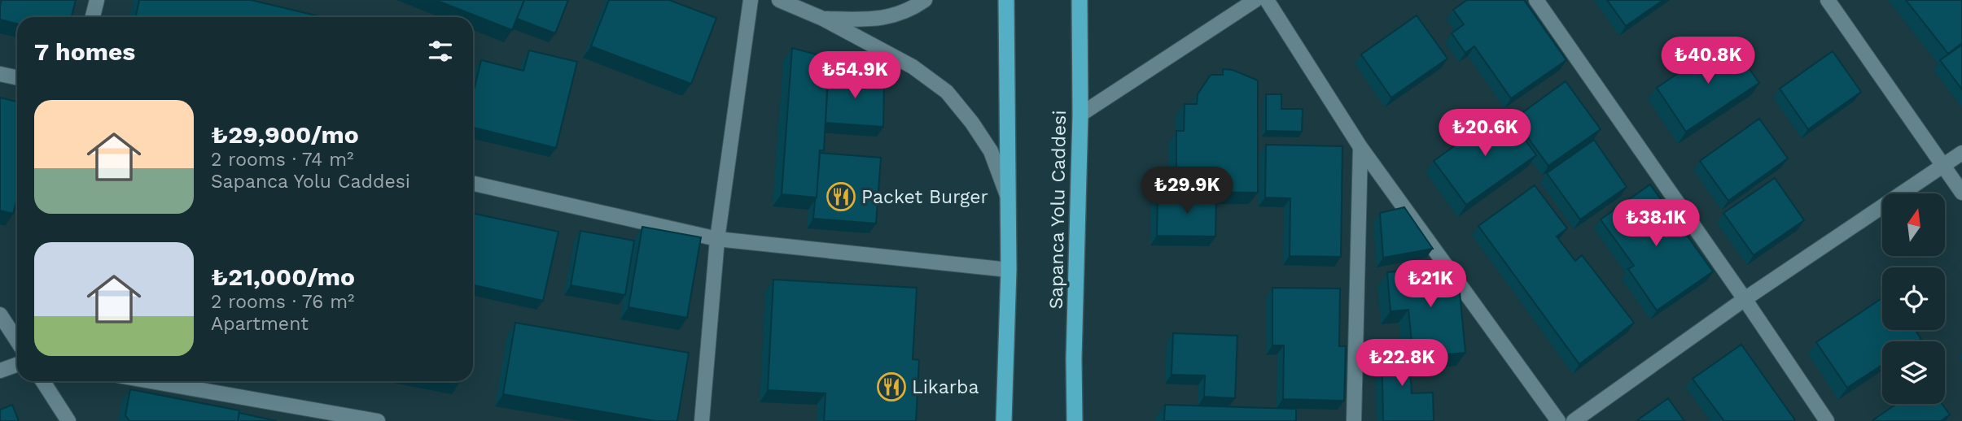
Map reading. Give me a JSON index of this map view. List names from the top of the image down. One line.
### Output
{"streets":{"highway":["Sapanca Yolu Caddesi"]},"places":{"restaurant":["Packet Burger","Likarba"]},"north":"top","page":{"heading":"7 homes","price":["₺40.8K","₺54.9K","₺20.6K","₺29.9K","₺38.1K","₺21K","₺22.8K"],"list":[{"name":"₺29,900/mo","note":"2 rooms · 74 m² · Sapanca Yolu Caddesi"},{"name":"₺21,000/mo","note":"2 rooms · 76 m² · Apartment"}]}}
